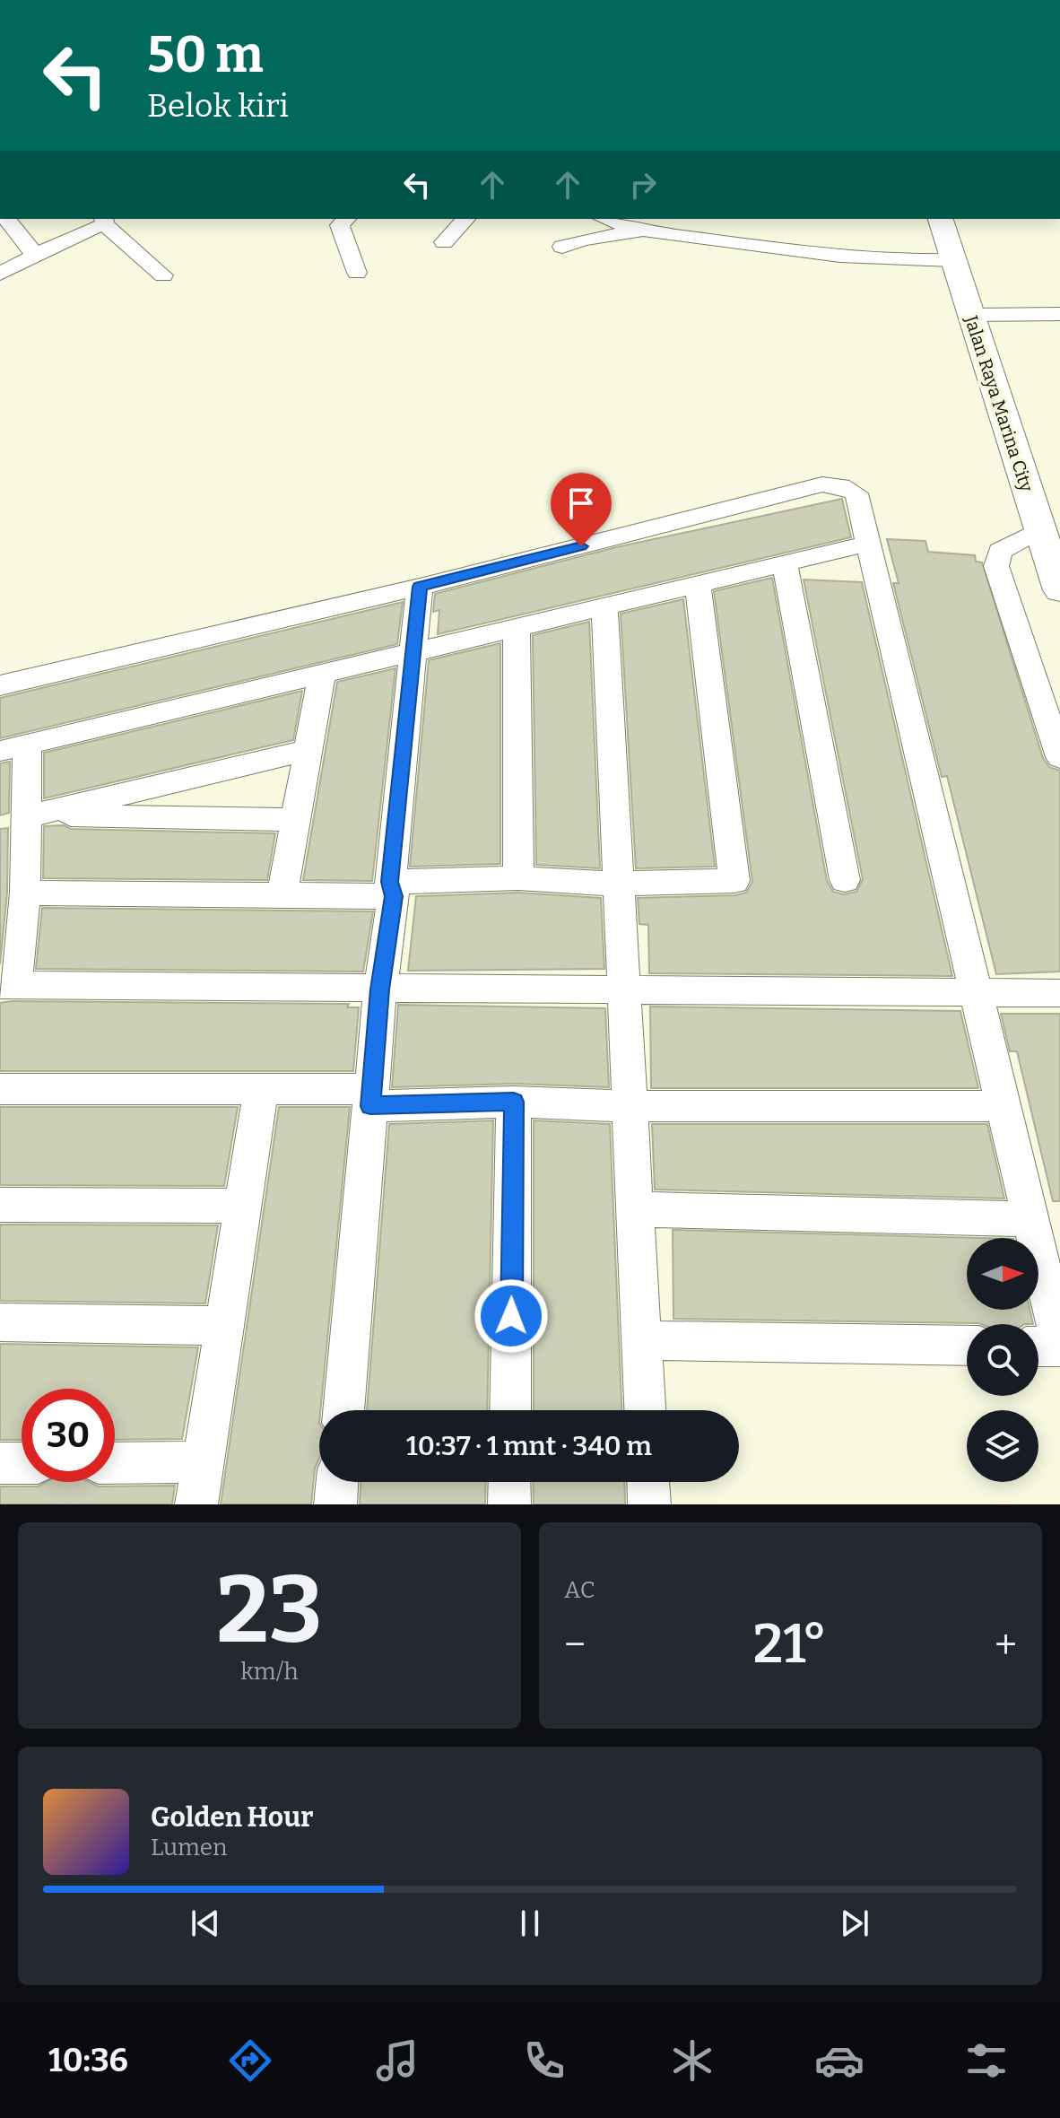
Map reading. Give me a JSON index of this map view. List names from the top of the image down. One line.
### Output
{"streets":{"main road":["Jalan Raya Marina City"]},"north":"right","page":{"turn":["50 m","Belok kiri"],"limit":"30","trip":"10:37 · 1 mnt · 340 m","tile":[["23","km/h"],"AC"],"heat":["−","21°","+"],"song":["Golden Hour","Lumen"],"tabs":"10:36"}}
